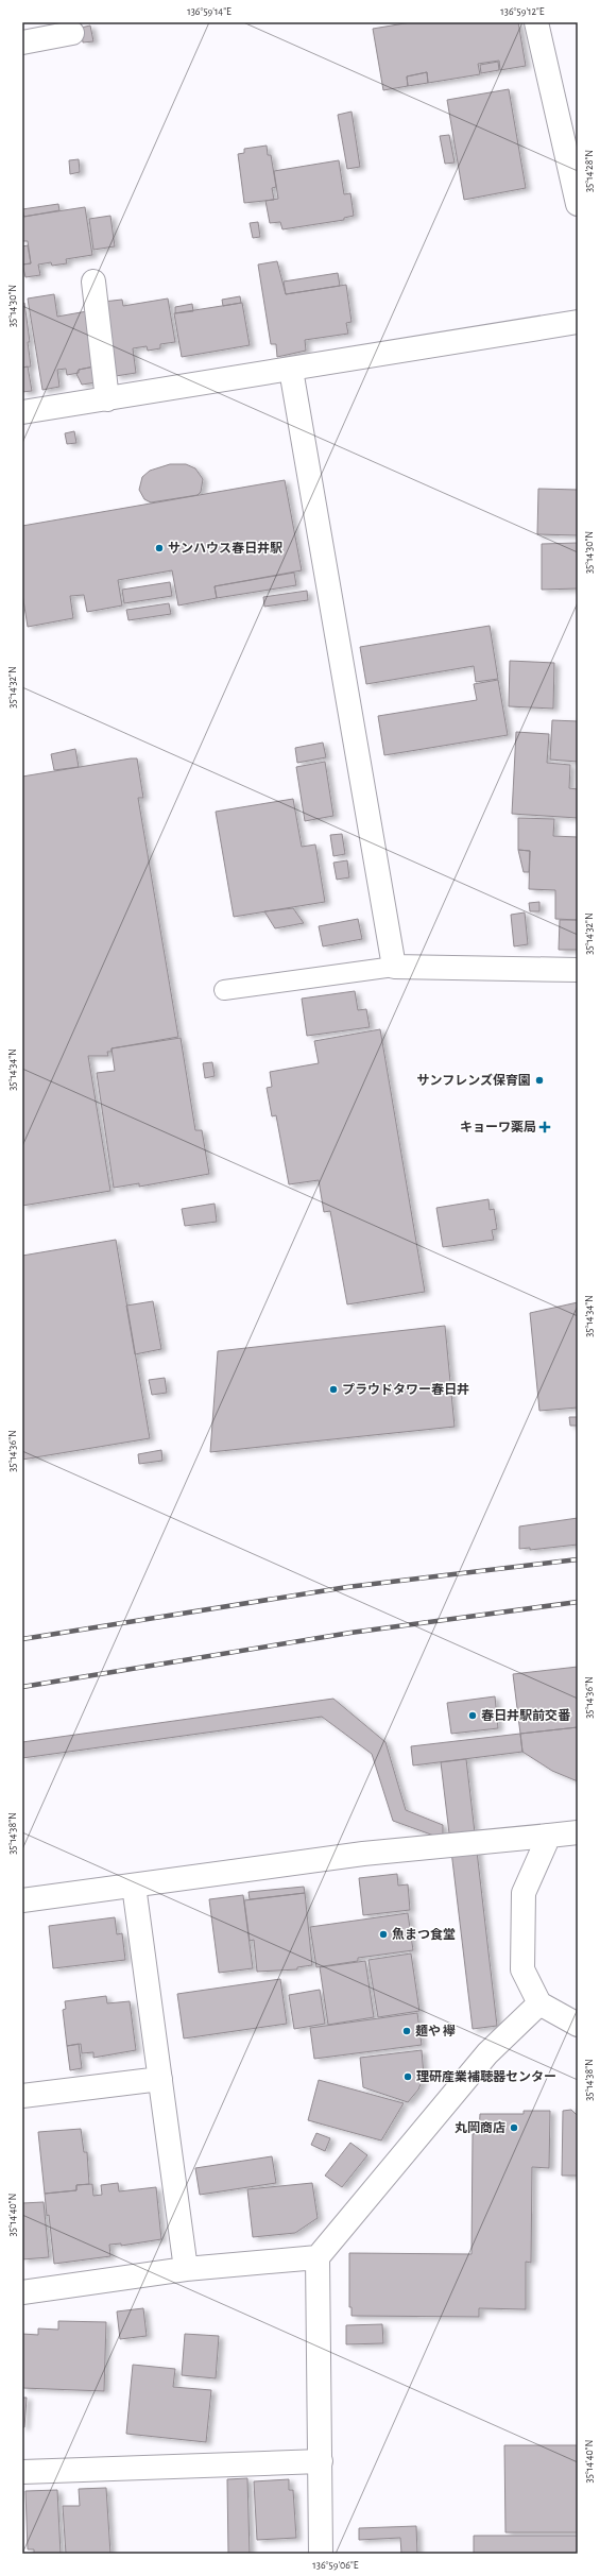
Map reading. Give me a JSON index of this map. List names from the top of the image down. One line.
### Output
{"places":{"other":["サンハウス春日井駅","サンフレンズ保育園","プラウドタワー春日井","春日井駅前交番","魚まつ食堂","麺や 襷","理研産業補聴器センター","丸岡商店"],"health":["キョーワ薬局"]},"coordinates":["136°59'14\"E","136°59'12\"E","35°14'28\"N","35°14'30\"N","35°14'32\"N","35°14'34\"N","35°14'36\"N","35°14'38\"N","35°14'40\"N","136°59'06\"E"]}
